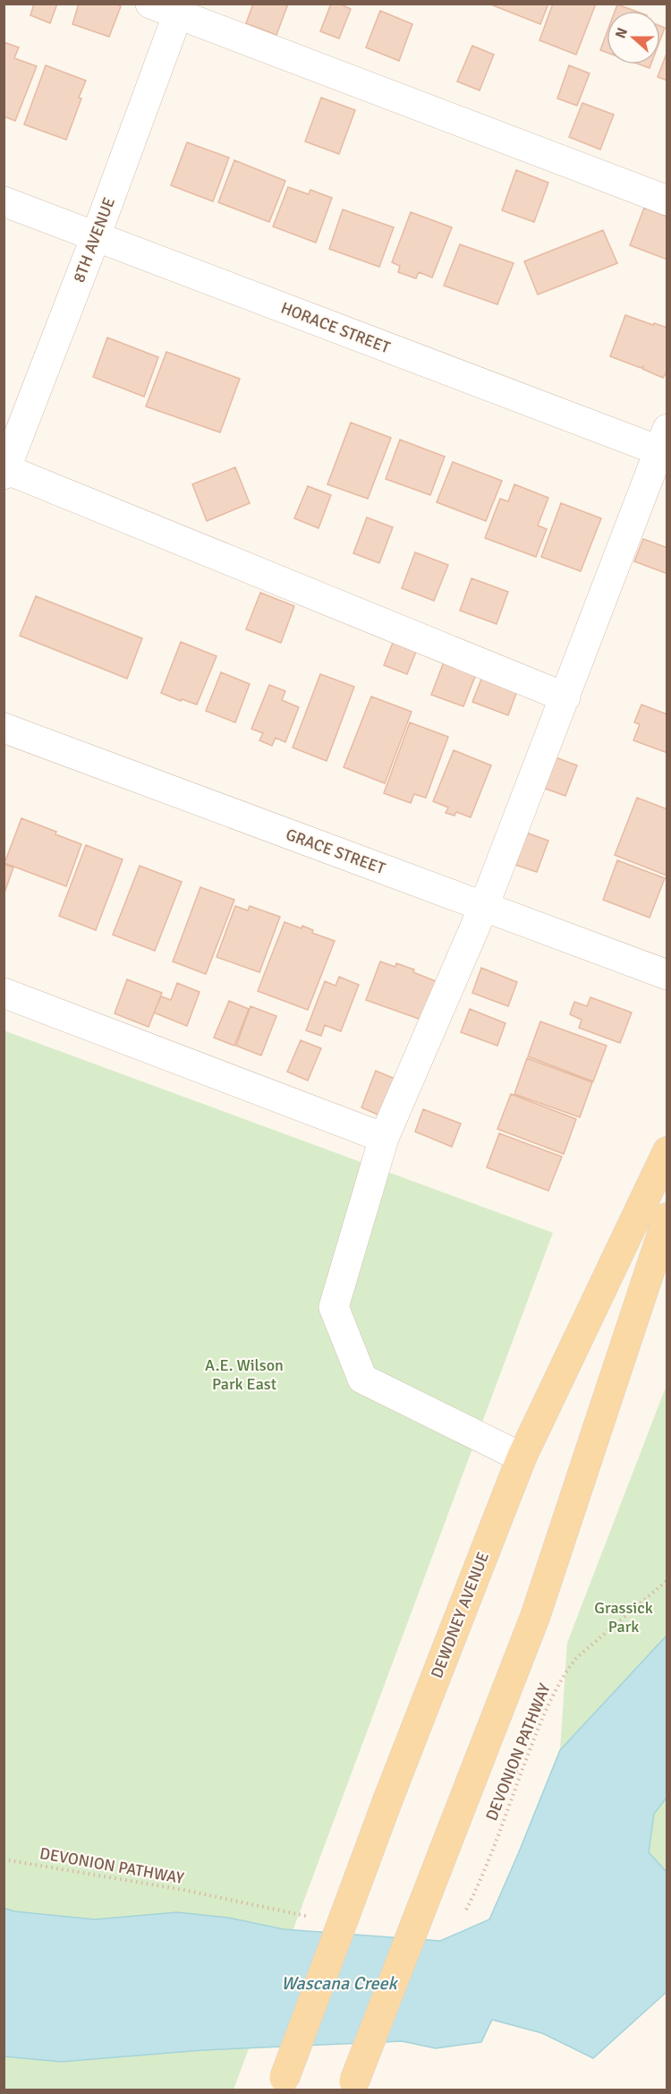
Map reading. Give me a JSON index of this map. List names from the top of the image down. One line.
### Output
{"streets":{"main road":["DEWDNEY AVENUE"],"street":["8TH AVENUE","HORACE STREET","GRACE STREET"],"path":["DEVONION PATHWAY"]},"crossings":[["8TH AVENUE","HORACE STREET"]],"water":["Wascana Creek"],"parks":["A.E. Wilson Park East","Grassick Park"],"north":"left"}
